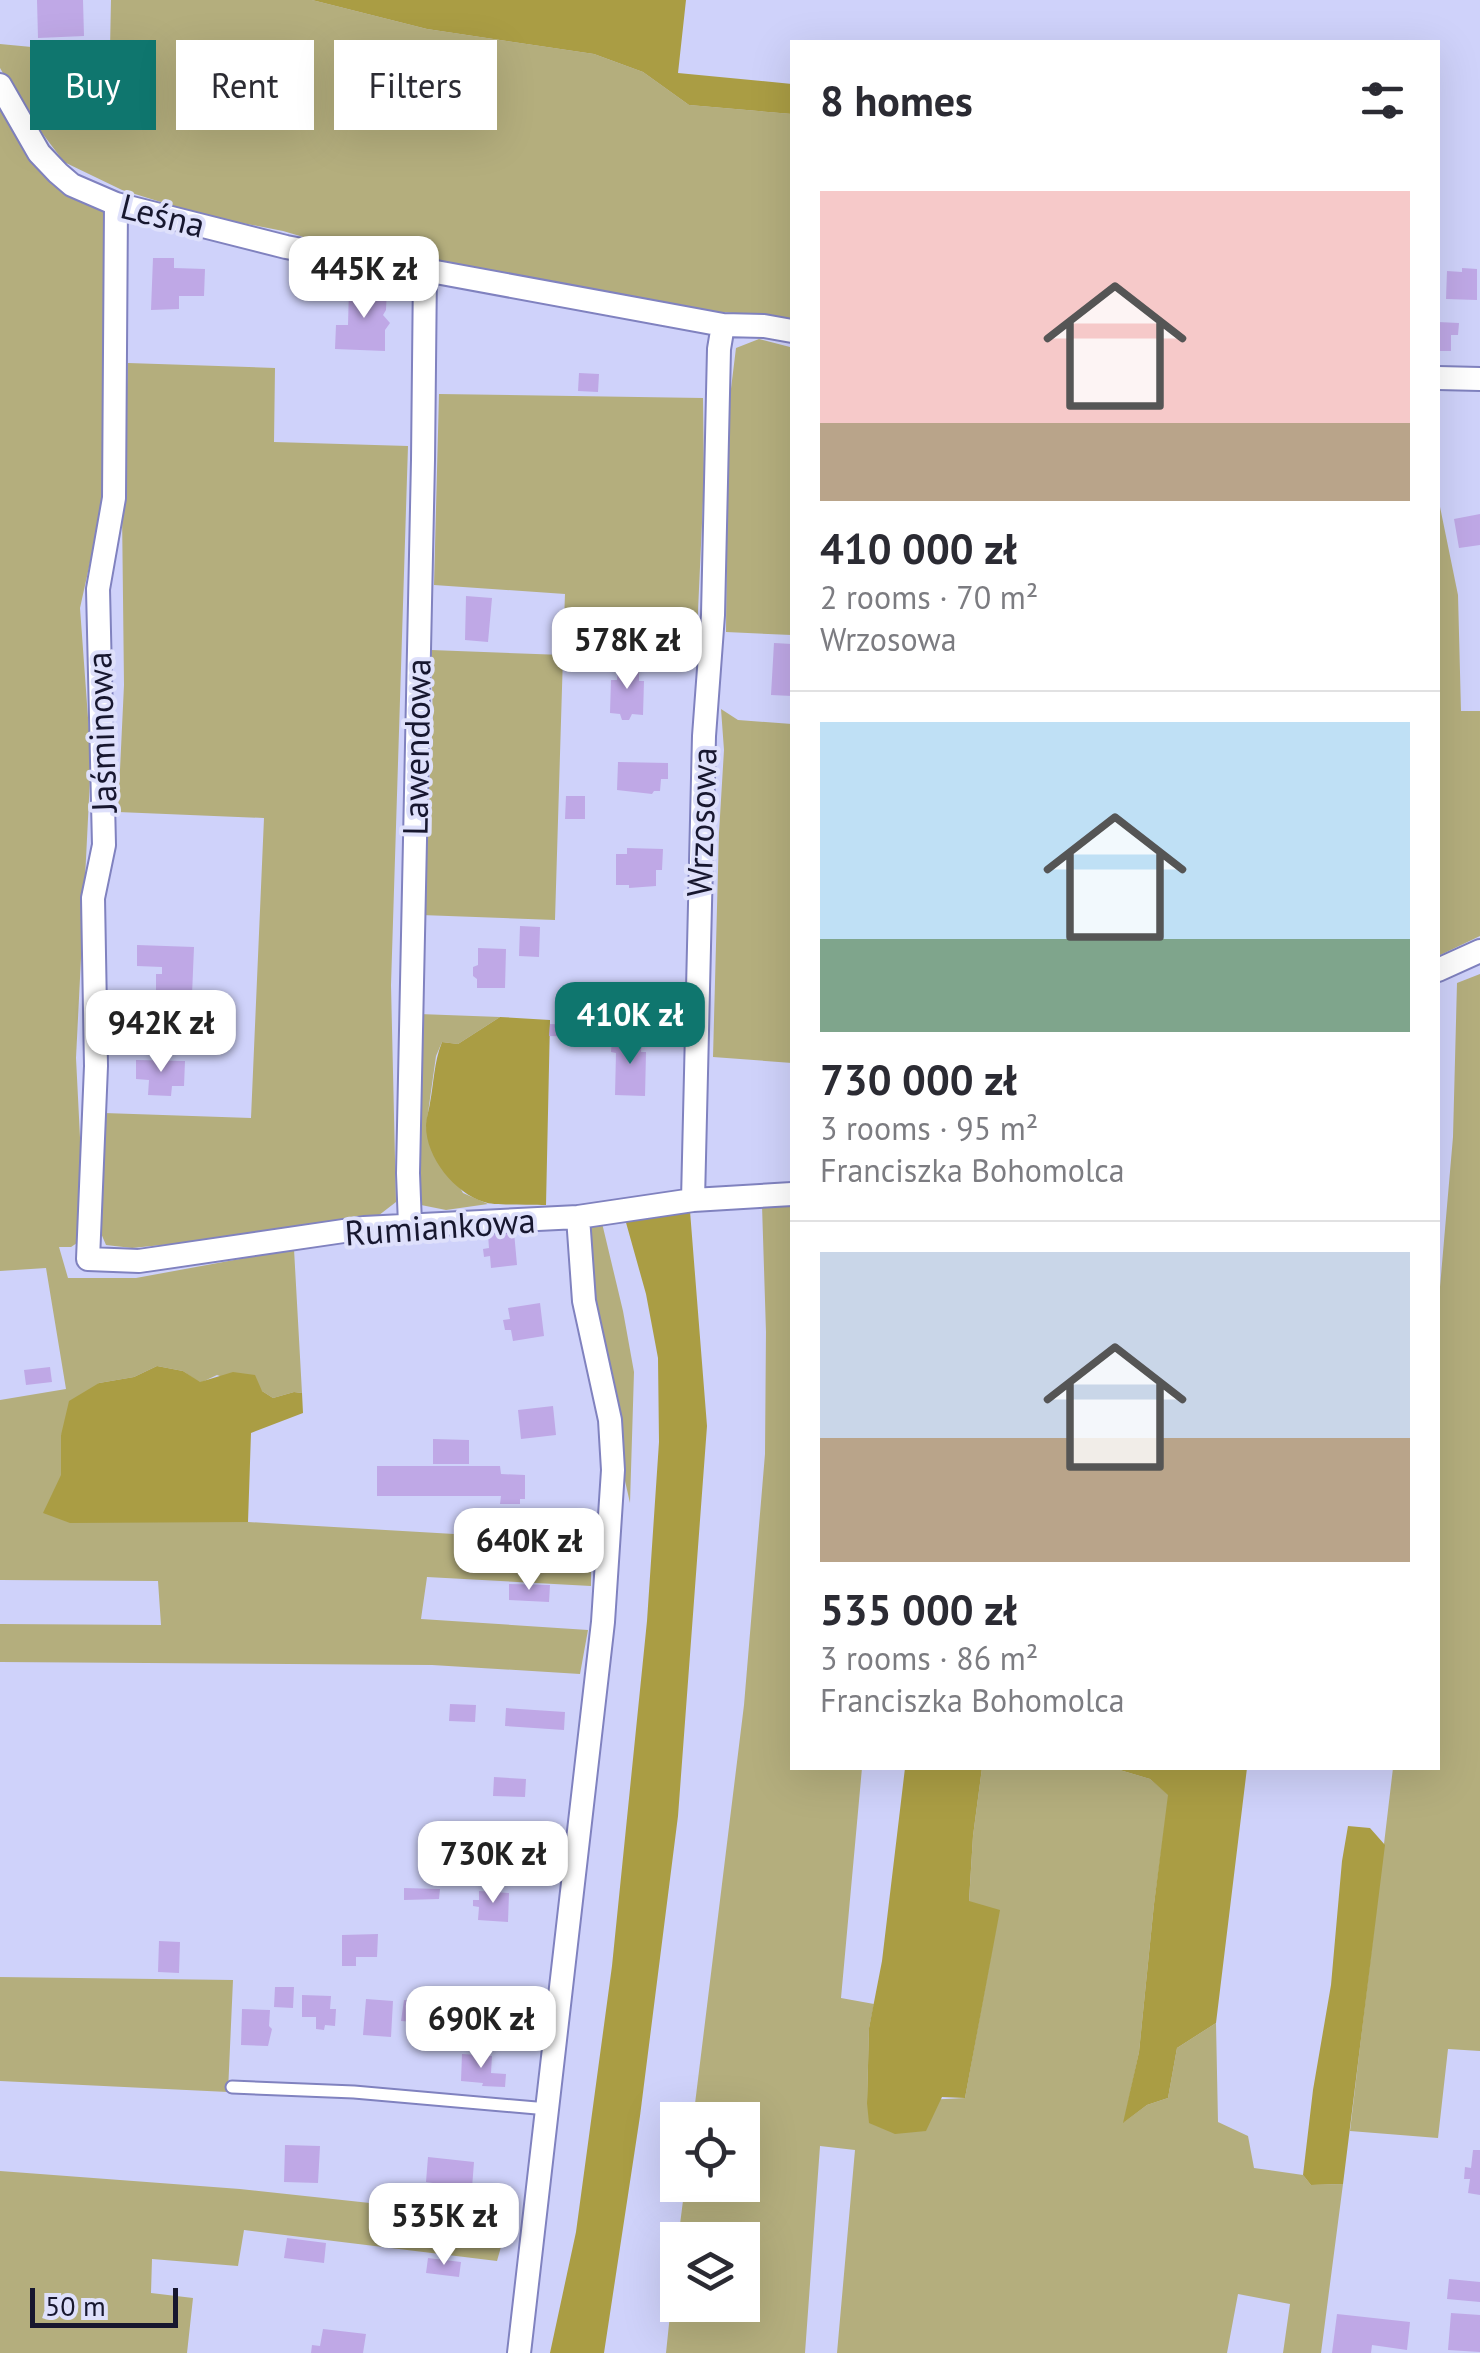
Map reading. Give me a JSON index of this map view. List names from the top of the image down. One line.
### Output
{"streets":{"street":["Leśna","Jaśminowa","Lawendowa","Wrzosowa","Rumiankowa"]},"crossings":[["Leśna","Jaśminowa"],["Leśna","Lawendowa"],["Leśna","Wrzosowa"],["Jaśminowa","Rumiankowa"],["Lawendowa","Rumiankowa"],["Wrzosowa","Rumiankowa"]],"scale_bar":"50 m","page":{"chip":["Buy","Rent","Filters"],"heading":"8 homes","list":[{"name":"410 000 zł","note":"2 rooms · 70 m² · Wrzosowa"},{"name":"730 000 zł","note":"3 rooms · 95 m² · Franciszka Bohomolca"},{"name":"535 000 zł","note":"3 rooms · 86 m² · Franciszka Bohomolca"}],"price":["445K zł","578K zł","410K zł","942K zł","640K zł","730K zł","690K zł","535K zł"],"scale":"50 m"}}
